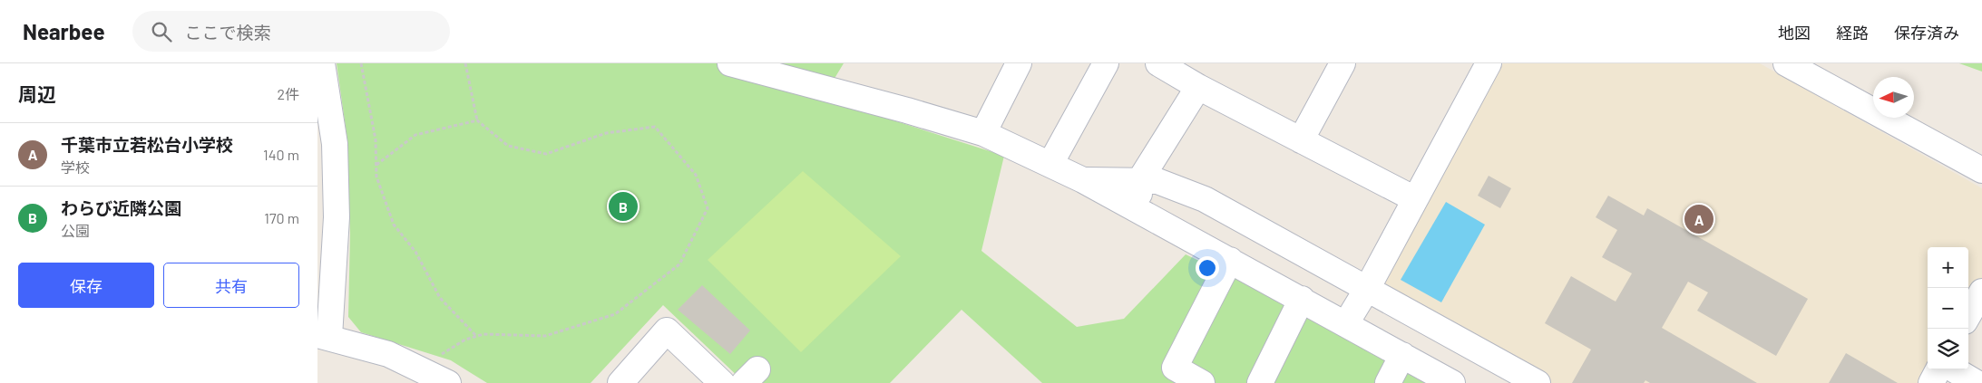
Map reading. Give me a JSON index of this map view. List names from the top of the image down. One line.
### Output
{"north":"left","page":{"header":"Nearbee","search":"ここで検索","nav":["地図","経路","保存済み"],"heading":["周辺","2件"],"list":[{"mark":"A","name":"千葉市立若松台小学校","note":"学校","value":"140 m"},{"mark":"B","name":"わらび近隣公園","note":"公園","value":"170 m"}],"pins":["B","A"],"map_buttons":["+","−"],"buttons":["保存","共有"]}}
